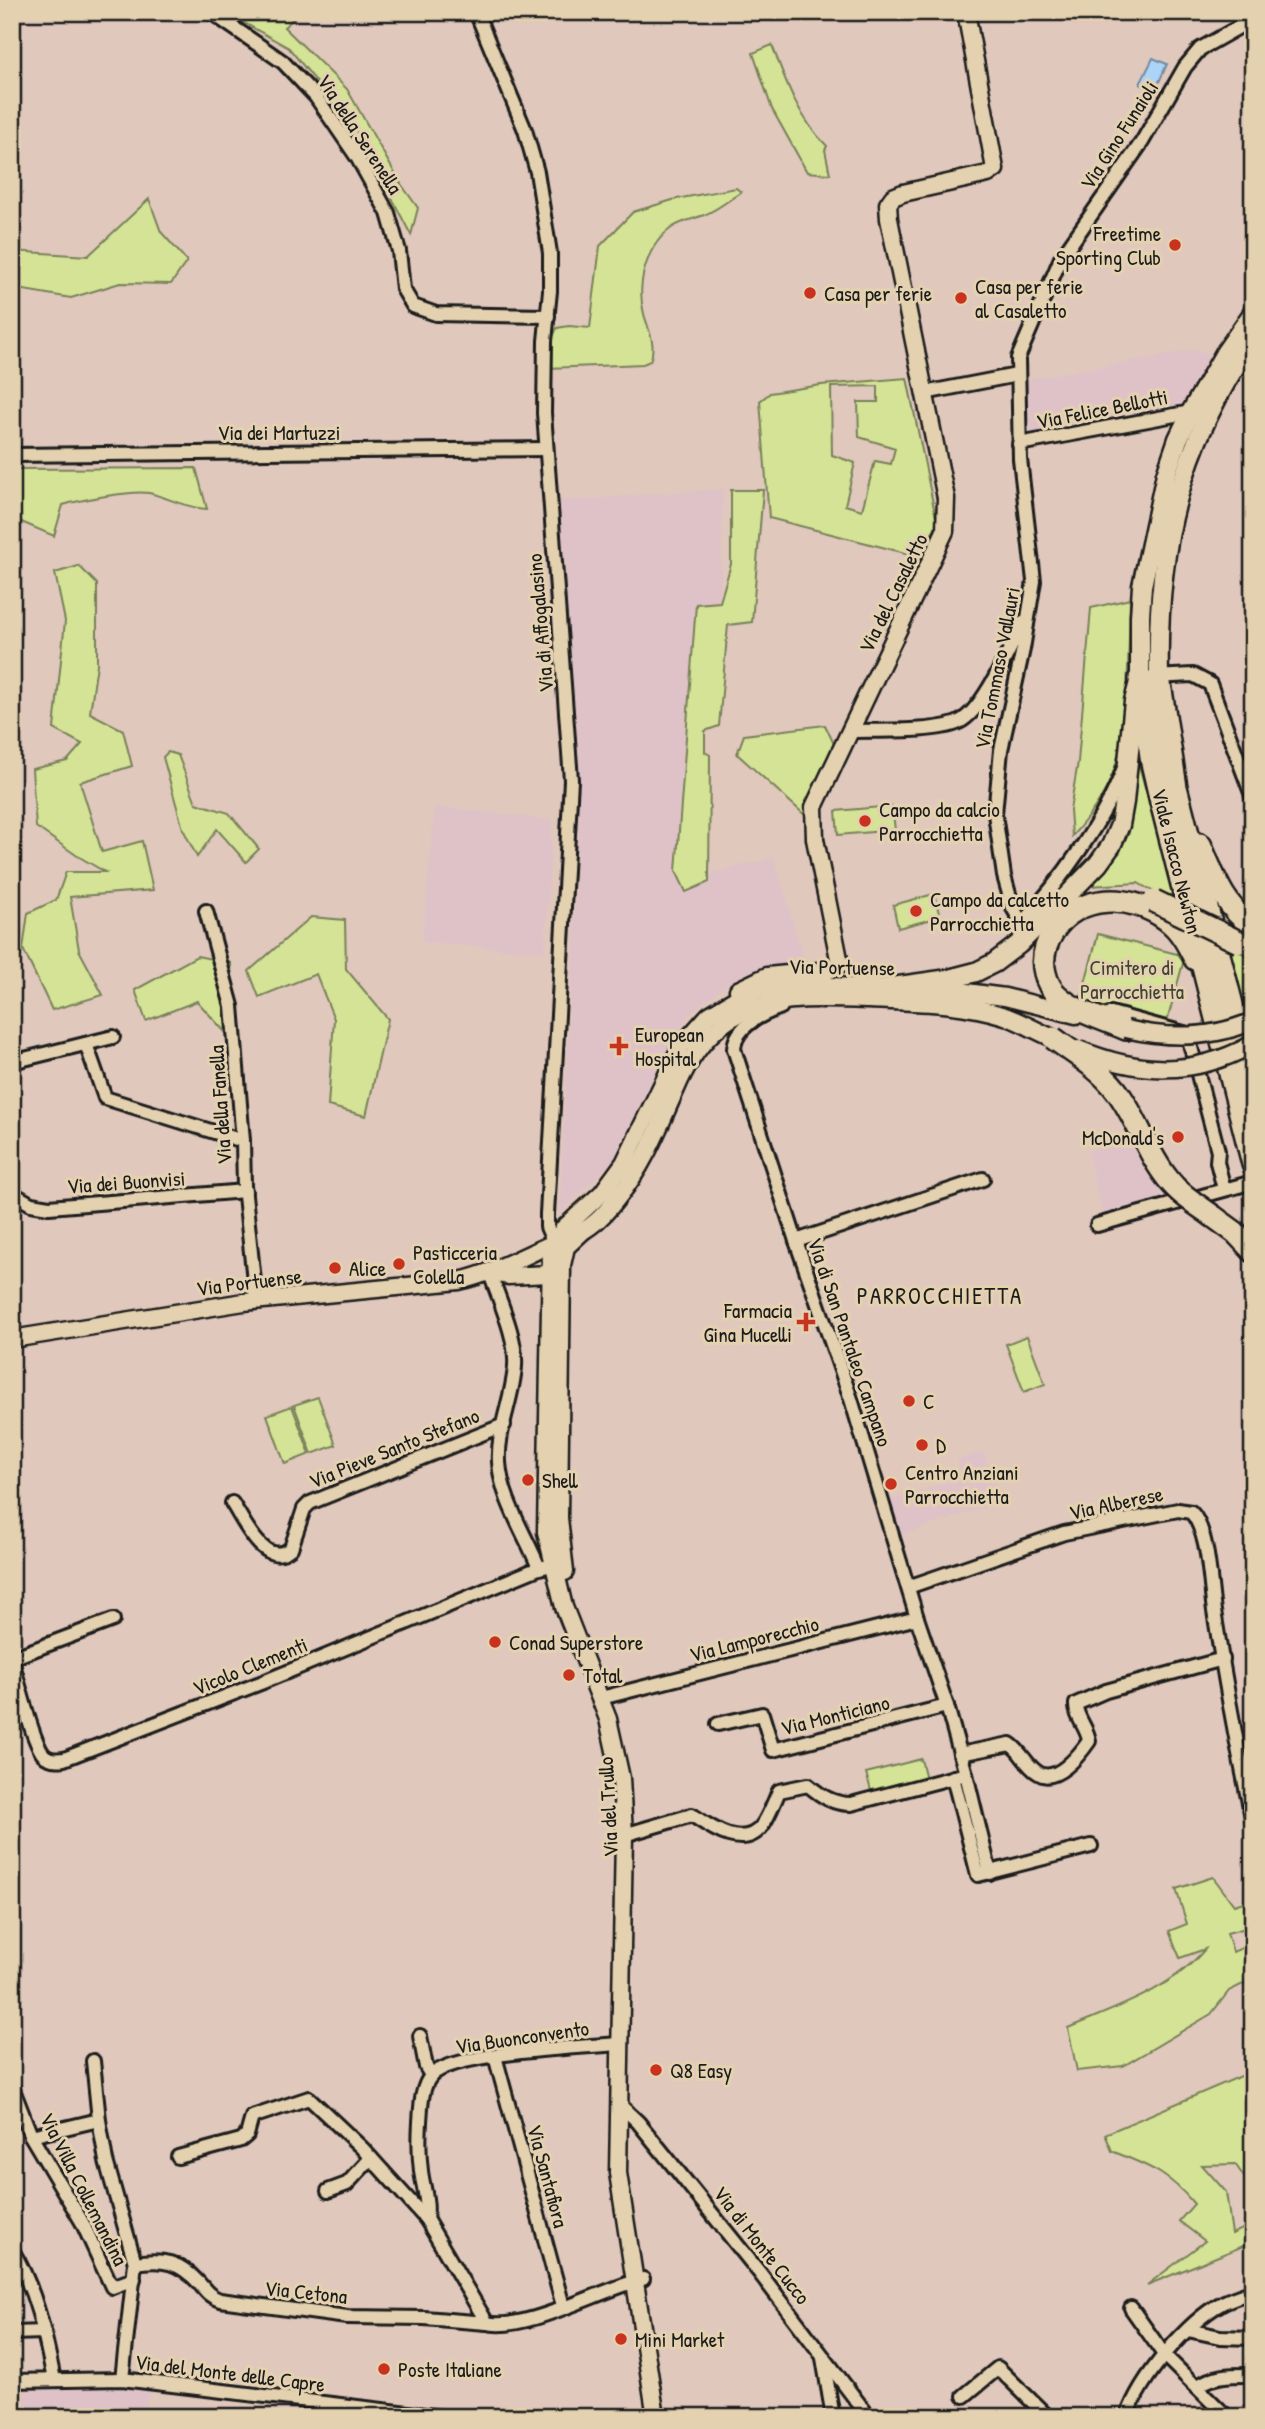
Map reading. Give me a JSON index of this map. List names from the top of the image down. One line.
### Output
{"streets":{"highway":["Viale Isacco Newton"],"street":["Via della Serenella","Via Gino Funaioli","Via Felice Bellotti","Via dei Martuzzi","Via del Casaletto","Via di Affogalasino","Via Tommaso Vallauri","Via Portuense","Via della Fanella","Via dei Buonvisi","Via di San Pantaleo Campano","Via Pieve Santo Stefano","Via Alberese","Via Lamporecchio","Vicolo Clementi","Via Monticiano","Via del Trullo","Via Buonconvento","Via Santafiora","Via Villa Collemandina","Via di Monte Cucco","Via Cetona","Via del Monte delle Capre"]},"crossings":[["Via della Serenella","Via di Affogalasino"],["Via Gino Funaioli","Via Tommaso Vallauri"],["Via Felice Bellotti","Via Tommaso Vallauri"],["Via Felice Bellotti","Viale Isacco Newton"],["Via dei Martuzzi","Via di Affogalasino"],["Via del Casaletto","Via Portuense"],["Via di Affogalasino","Via Portuense"],["Via di Affogalasino","Via del Trullo"],["Via Portuense","Via della Fanella"],["Via Portuense","Via di San Pantaleo Campano"],["Via Portuense","Via del Trullo"],["Via della Fanella","Via dei Buonvisi"],["Via di San Pantaleo Campano","Via Alberese"],["Via di San Pantaleo Campano","Via Lamporecchio"],["Via di San Pantaleo Campano","Via Monticiano"],["Via Pieve Santo Stefano","Via del Trullo"],["Via Lamporecchio","Via del Trullo"],["Vicolo Clementi","Via del Trullo"],["Via del Trullo","Via Buonconvento"],["Via del Trullo","Via di Monte Cucco"],["Via del Trullo","Via Cetona"],["Via Buonconvento","Via Santafiora"],["Via Santafiora","Via Cetona"]],"districts":["PARROCCHIETTA"],"parks":["Cimitero di Parrocchietta"],"places":{"other":["Freetime Sporting Club","Casa per ferie","Casa per ferie al Casaletto","Campo da calcio Parrocchietta","Campo da calcetto Parrocchietta","McDonald's","Pasticceria Colella","Alice","C","D","Shell","Centro Anziani Parrocchietta","Conad Superstore","Total","Q8 Easy","Mini Market","Poste Italiane"],"health":["European Hospital","Farmacia Gina Mucelli"]}}
